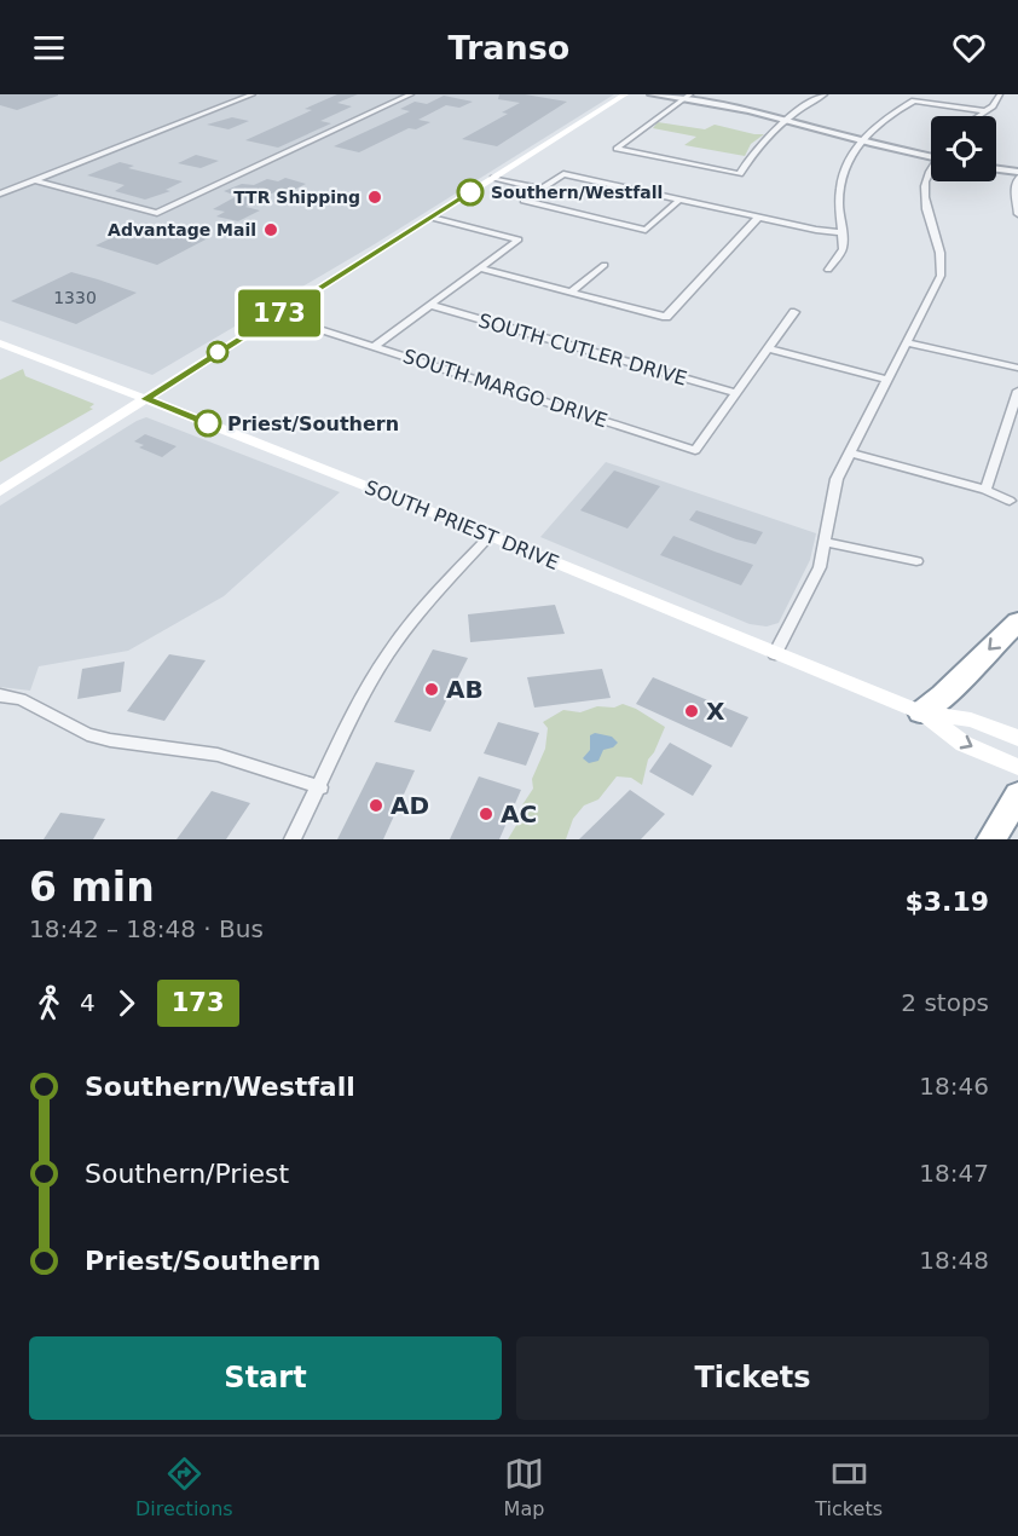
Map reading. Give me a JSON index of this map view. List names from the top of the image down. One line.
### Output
{"streets":{"main road":["SOUTH PRIEST DRIVE"],"street":["SOUTH CUTLER DRIVE","SOUTH MARGO DRIVE"]},"crossings":[["SOUTH CUTLER DRIVE","SOUTH MARGO DRIVE"]],"places":["Southern/Westfall","TTR Shipping","Advantage Mail","Priest/Southern","AB","X","AD","AC"],"lines":["bus line 173"],"house_numbers":["1330"],"page":{"header":"Transo","on_map":"173","heading":["6 min","18:42 – 18:48 · Bus","$3.19"],"legs":["4","173","2 stops"],"list":[{"name":"Southern/Westfall","value":"18:46"},{"name":"Southern/Priest","value":"18:47"},{"name":"Priest/Southern","value":"18:48"}],"buttons":["Start","Tickets"],"tabs":["Directions","Map","Tickets"]}}
